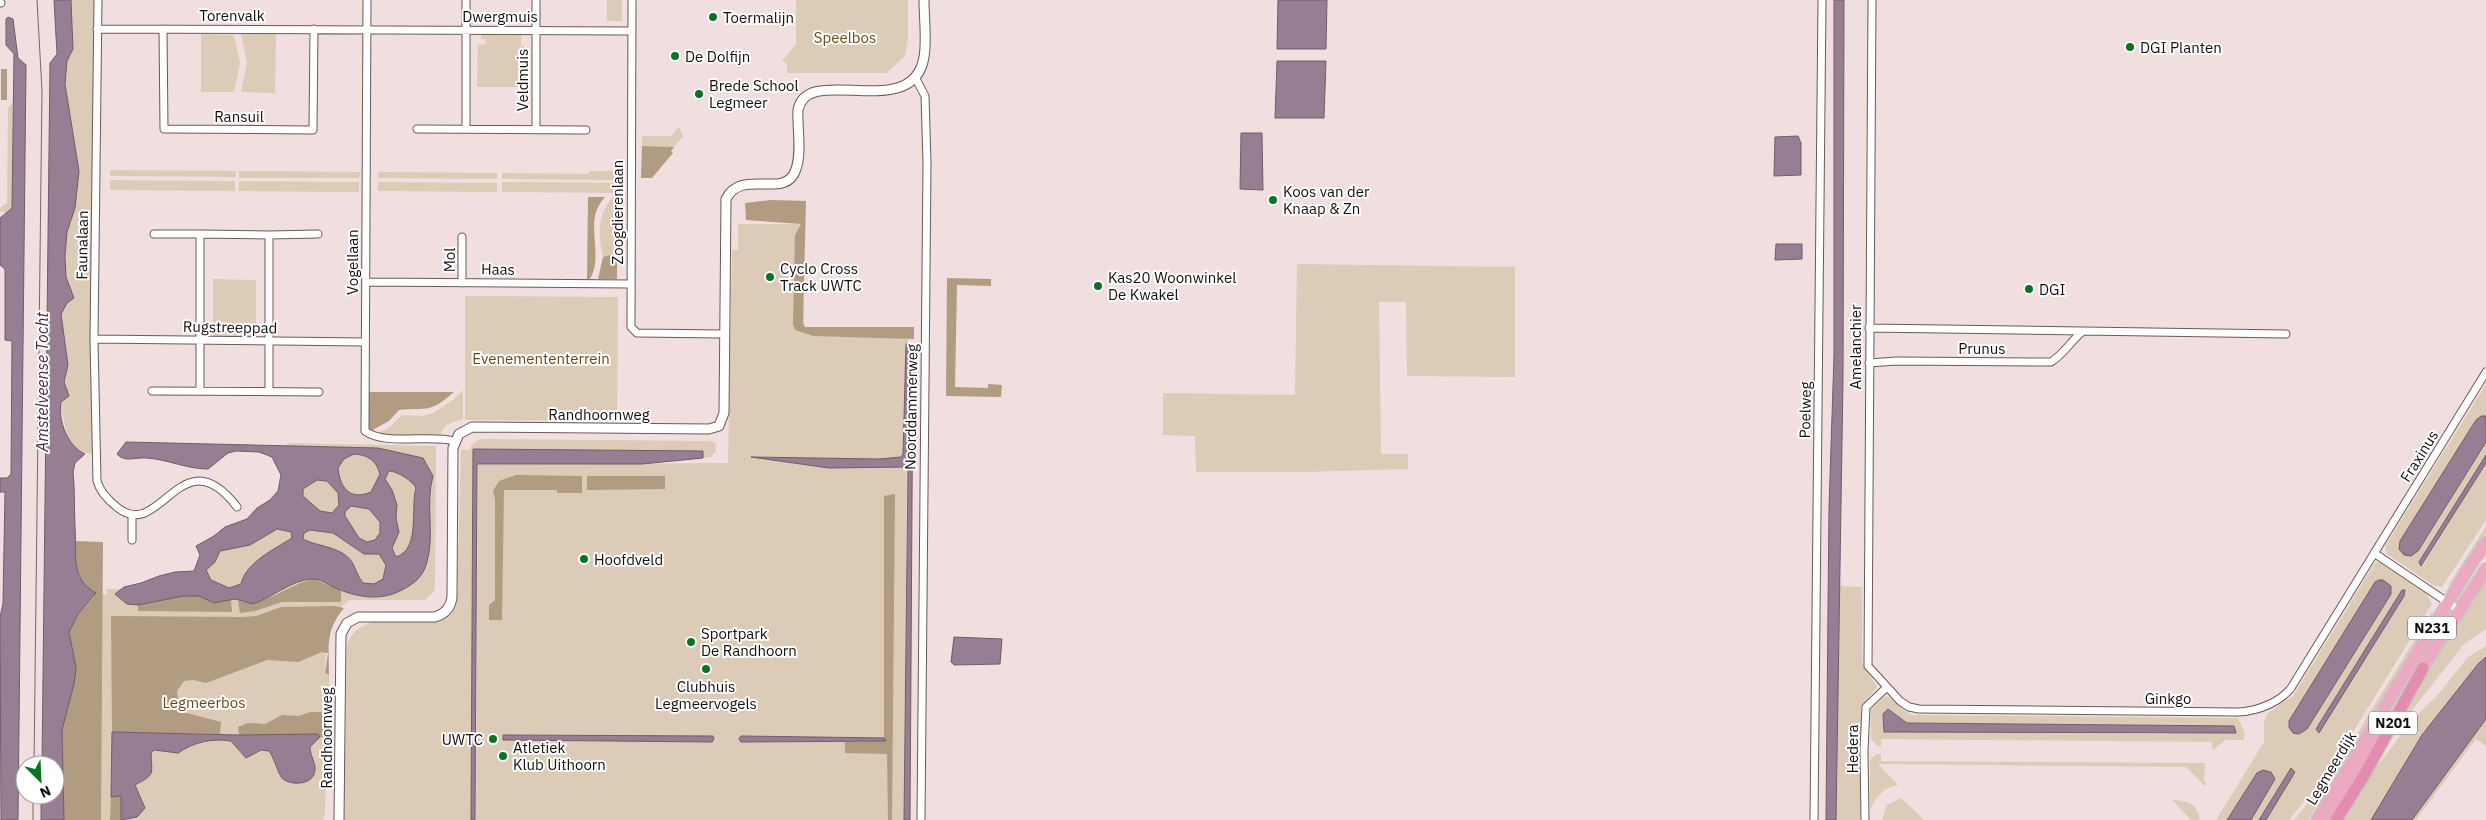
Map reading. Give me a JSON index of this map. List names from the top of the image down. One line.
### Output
{"streets":{"highway":["N201"],"main road":["N231","Legmeerdijk"],"street":["Torenvalk","Dwergmuis","Veldmuis","Ransuil","Zoogdierenlaan","Faunalaan","Mol","Vogellaan","Haas","Rugstreeppad","Amelanchier","Prunus","Noorddammerweg","Poelweg","Randhoornweg","Fraxinus","Ginkgo","Hedera"]},"crossings":[["Torenvalk","Dwergmuis"],["Torenvalk","Ransuil"],["Torenvalk","Faunalaan"],["Torenvalk","Vogellaan"],["Dwergmuis","Veldmuis"],["Dwergmuis","Zoogdierenlaan"],["Dwergmuis","Vogellaan"],["Zoogdierenlaan","Haas"],["Zoogdierenlaan","Randhoornweg"],["Faunalaan","Rugstreeppad"],["Mol","Haas"],["Vogellaan","Haas"],["Vogellaan","Rugstreeppad"],["Vogellaan","Randhoornweg"],["Amelanchier","Prunus"],["Amelanchier","Ginkgo"],["Amelanchier","Hedera"],["Noorddammerweg","Randhoornweg"],["Fraxinus","Ginkgo"],["Ginkgo","Hedera"],["N201","Legmeerdijk"]],"water":["Amstelveense Tocht"],"parks":["Speelbos","Evenemententerrein","Legmeerbos"],"places":["Toermalijn","DGI Planten","De Dolfijn","Brede School Legmeer","Koos van der Knaap & Zn","Cyclo Cross Track UWTC","Kas20 Woonwinkel De Kwakel","DGI","Hoofdveld","Sportpark De Randhoorn","Clubhuis Legmeervogels","UWTC","Atletiek Klub Uithoorn"],"north":"bottom right"}
